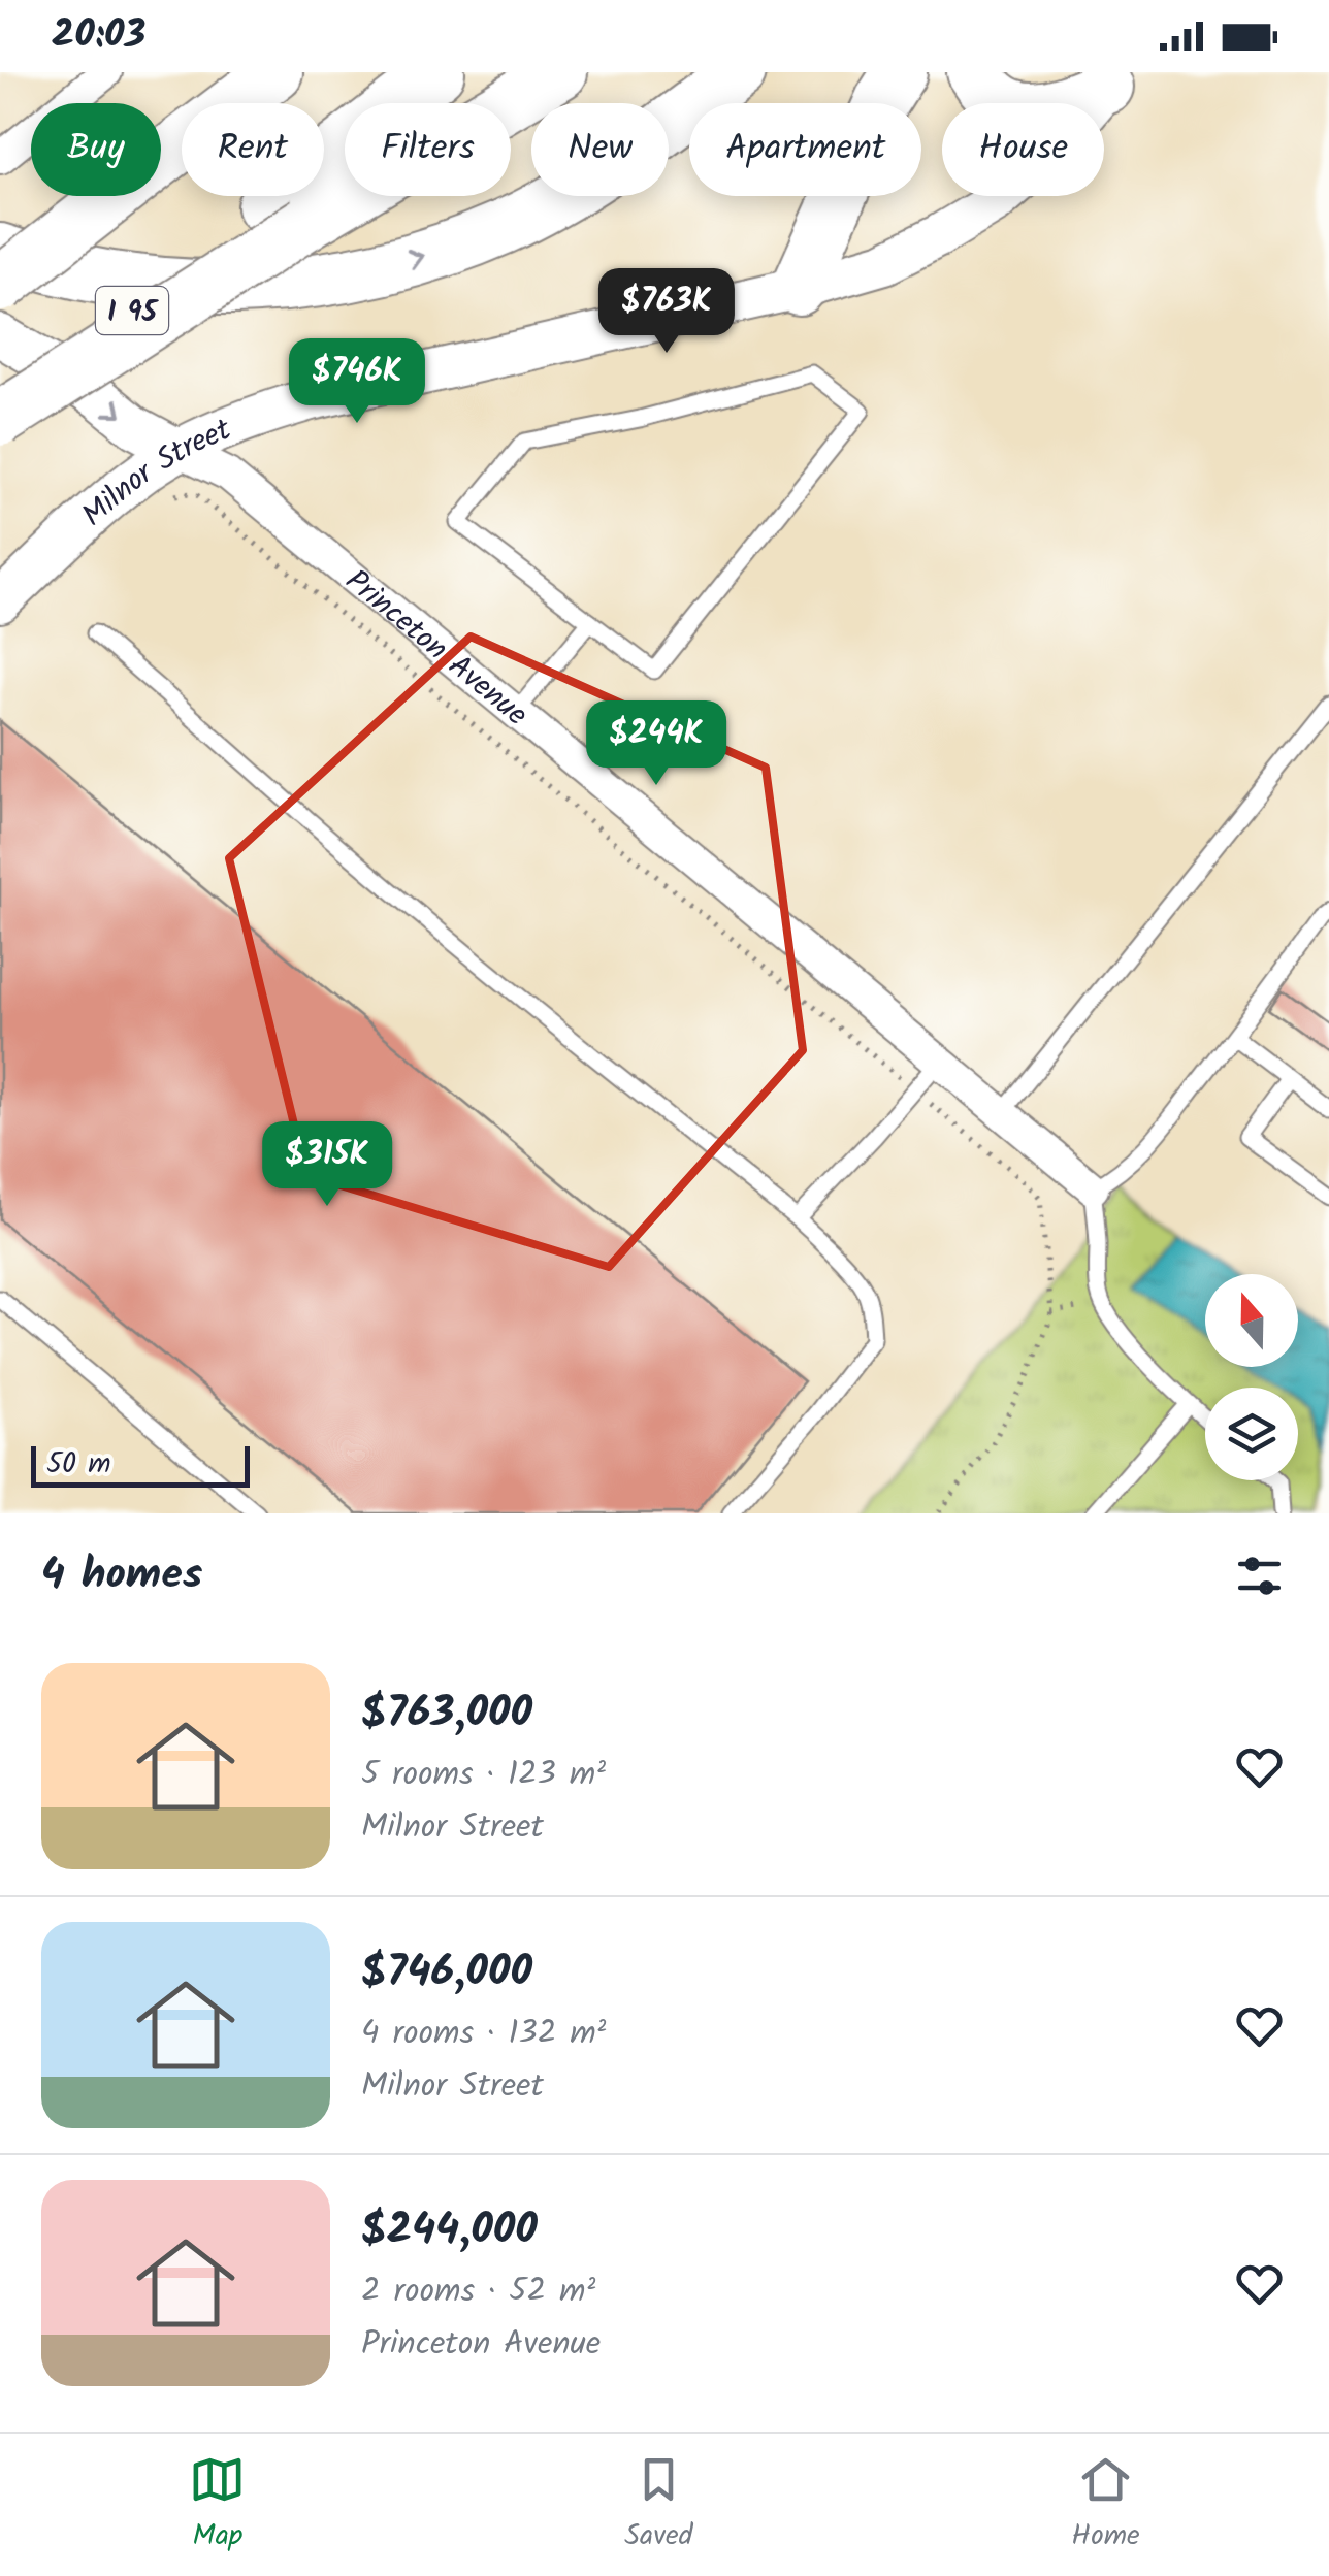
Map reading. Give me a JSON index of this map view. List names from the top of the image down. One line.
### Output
{"streets":{"highway":["I 95"],"main road":["Milnor Street","Princeton Avenue"]},"crossings":[["Milnor Street","Princeton Avenue"]],"scale_bar":"50 m","north":"top","page":{"status":"20:03","chip":["Buy","Rent","Filters","New","Apartment","House"],"price":["$763K","$746K","$244K","$315K"],"scale":"50 m","heading":"4 homes","list":[{"name":"$763,000","note":"5 rooms · 123 m² · Milnor Street"},{"name":"$746,000","note":"4 rooms · 132 m² · Milnor Street"},{"name":"$244,000","note":"2 rooms · 52 m² · Princeton Avenue"}],"tabs":["Map","Saved","Home"]}}
